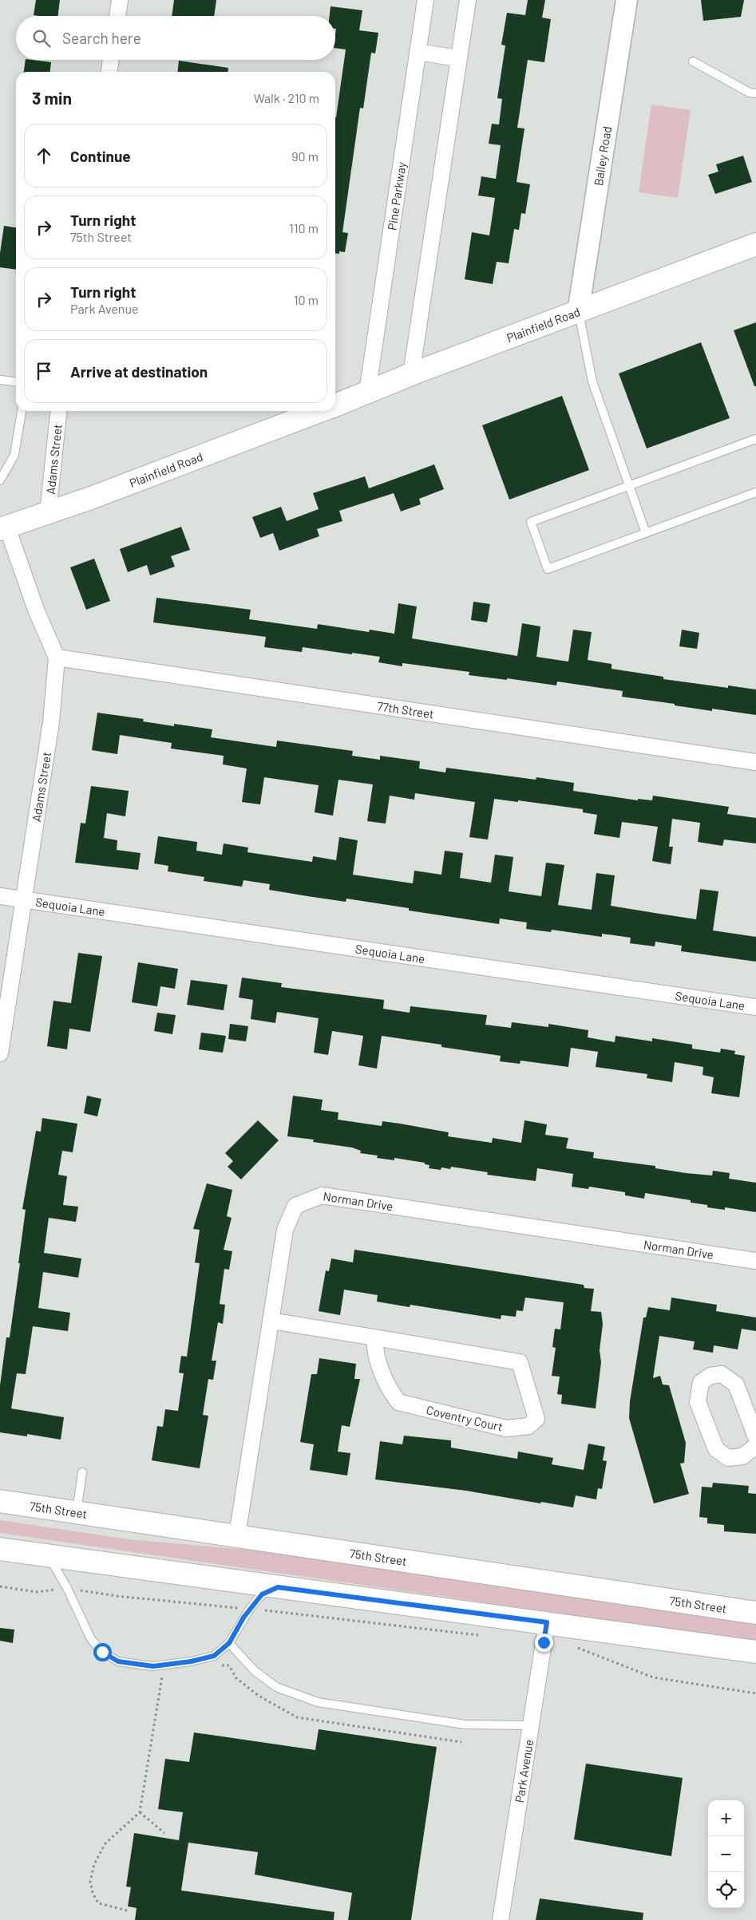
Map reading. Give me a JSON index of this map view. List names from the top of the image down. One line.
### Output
{"streets":{"main road":["Plainfield Road","75th Street"],"street":["Bailey Road","Pine Parkway","Adams Street","77th Street","Sequoia Lane","Norman Drive","Coventry Court","Park Avenue"]},"crossings":[["Bailey Road","Plainfield Road"],["Pine Parkway","Plainfield Road"],["Plainfield Road","Adams Street"],["Adams Street","77th Street"],["Adams Street","Sequoia Lane"],["Norman Drive","Coventry Court"],["Norman Drive","75th Street"]],"page":{"search":"Search here","heading":["3 min","Walk · 210 m"],"list":[["Continue","90 m"],["Turn right","75th Street","110 m"],["Turn right","Park Avenue","10 m"],"Arrive at destination"],"map_buttons":["+","−"]}}
